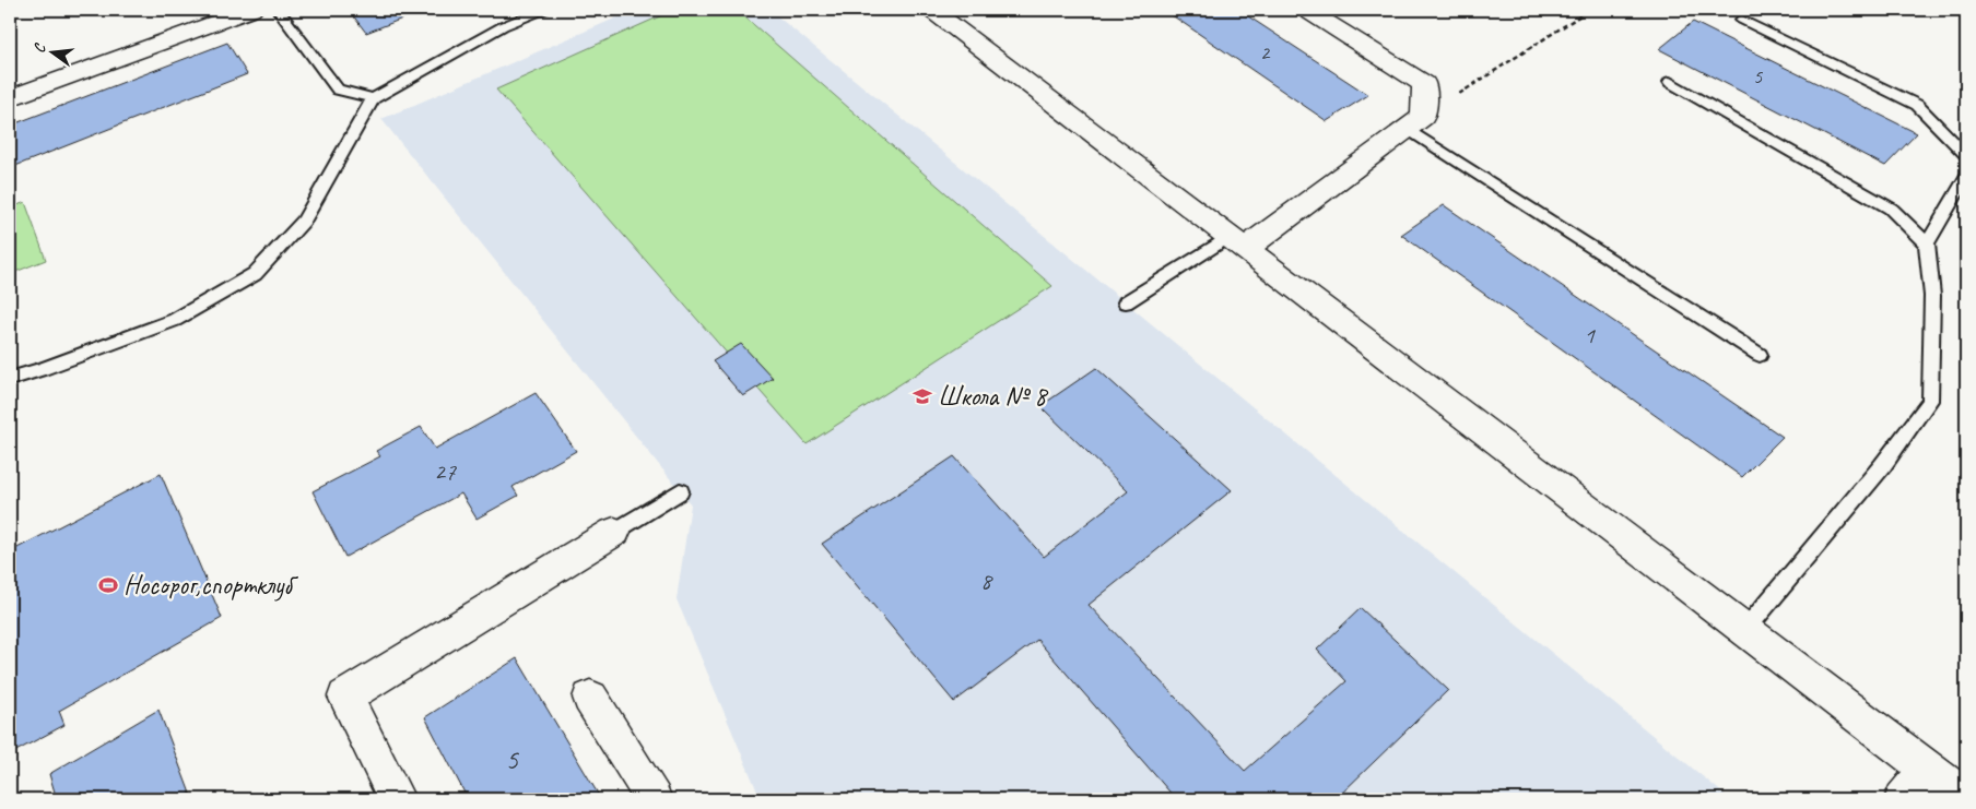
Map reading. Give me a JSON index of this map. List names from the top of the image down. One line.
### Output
{"places":{"school or university":["Школа № 8"],"sports":["Носорог,спортклуб"]},"house_numbers":["2","5","1","27","8","5"],"north":"left"}
